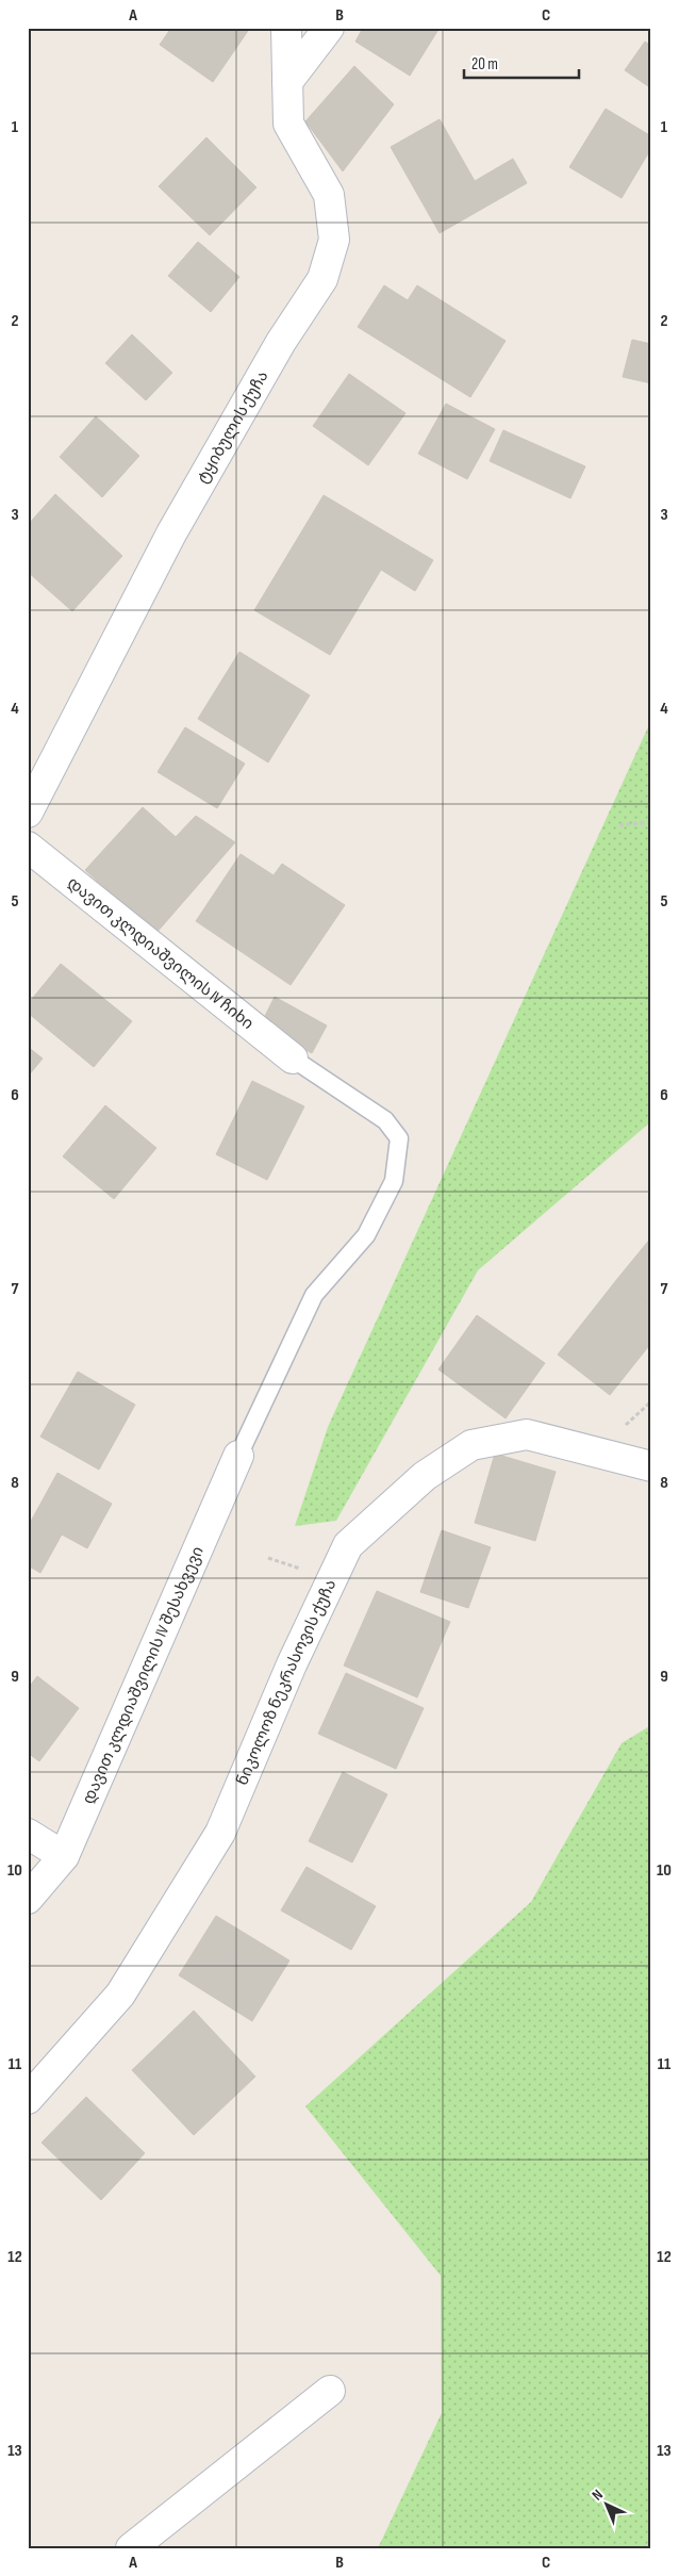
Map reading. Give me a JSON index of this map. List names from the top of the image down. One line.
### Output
{"streets":{"street":["ტყიბულის ქუჩა","დავით კლდიაშვილის IV ჩიხი","დავით კლდიაშვილის IV შესახვევი","ნიკოლოზ ნეკრასოვის ქუჩა"]},"scale_bar":"20 m","north":"top left","grid":{"columns":["A","B","C"],"rows":["1","2","3","4","5","6","7","8","9","10","11","12","13"]}}
